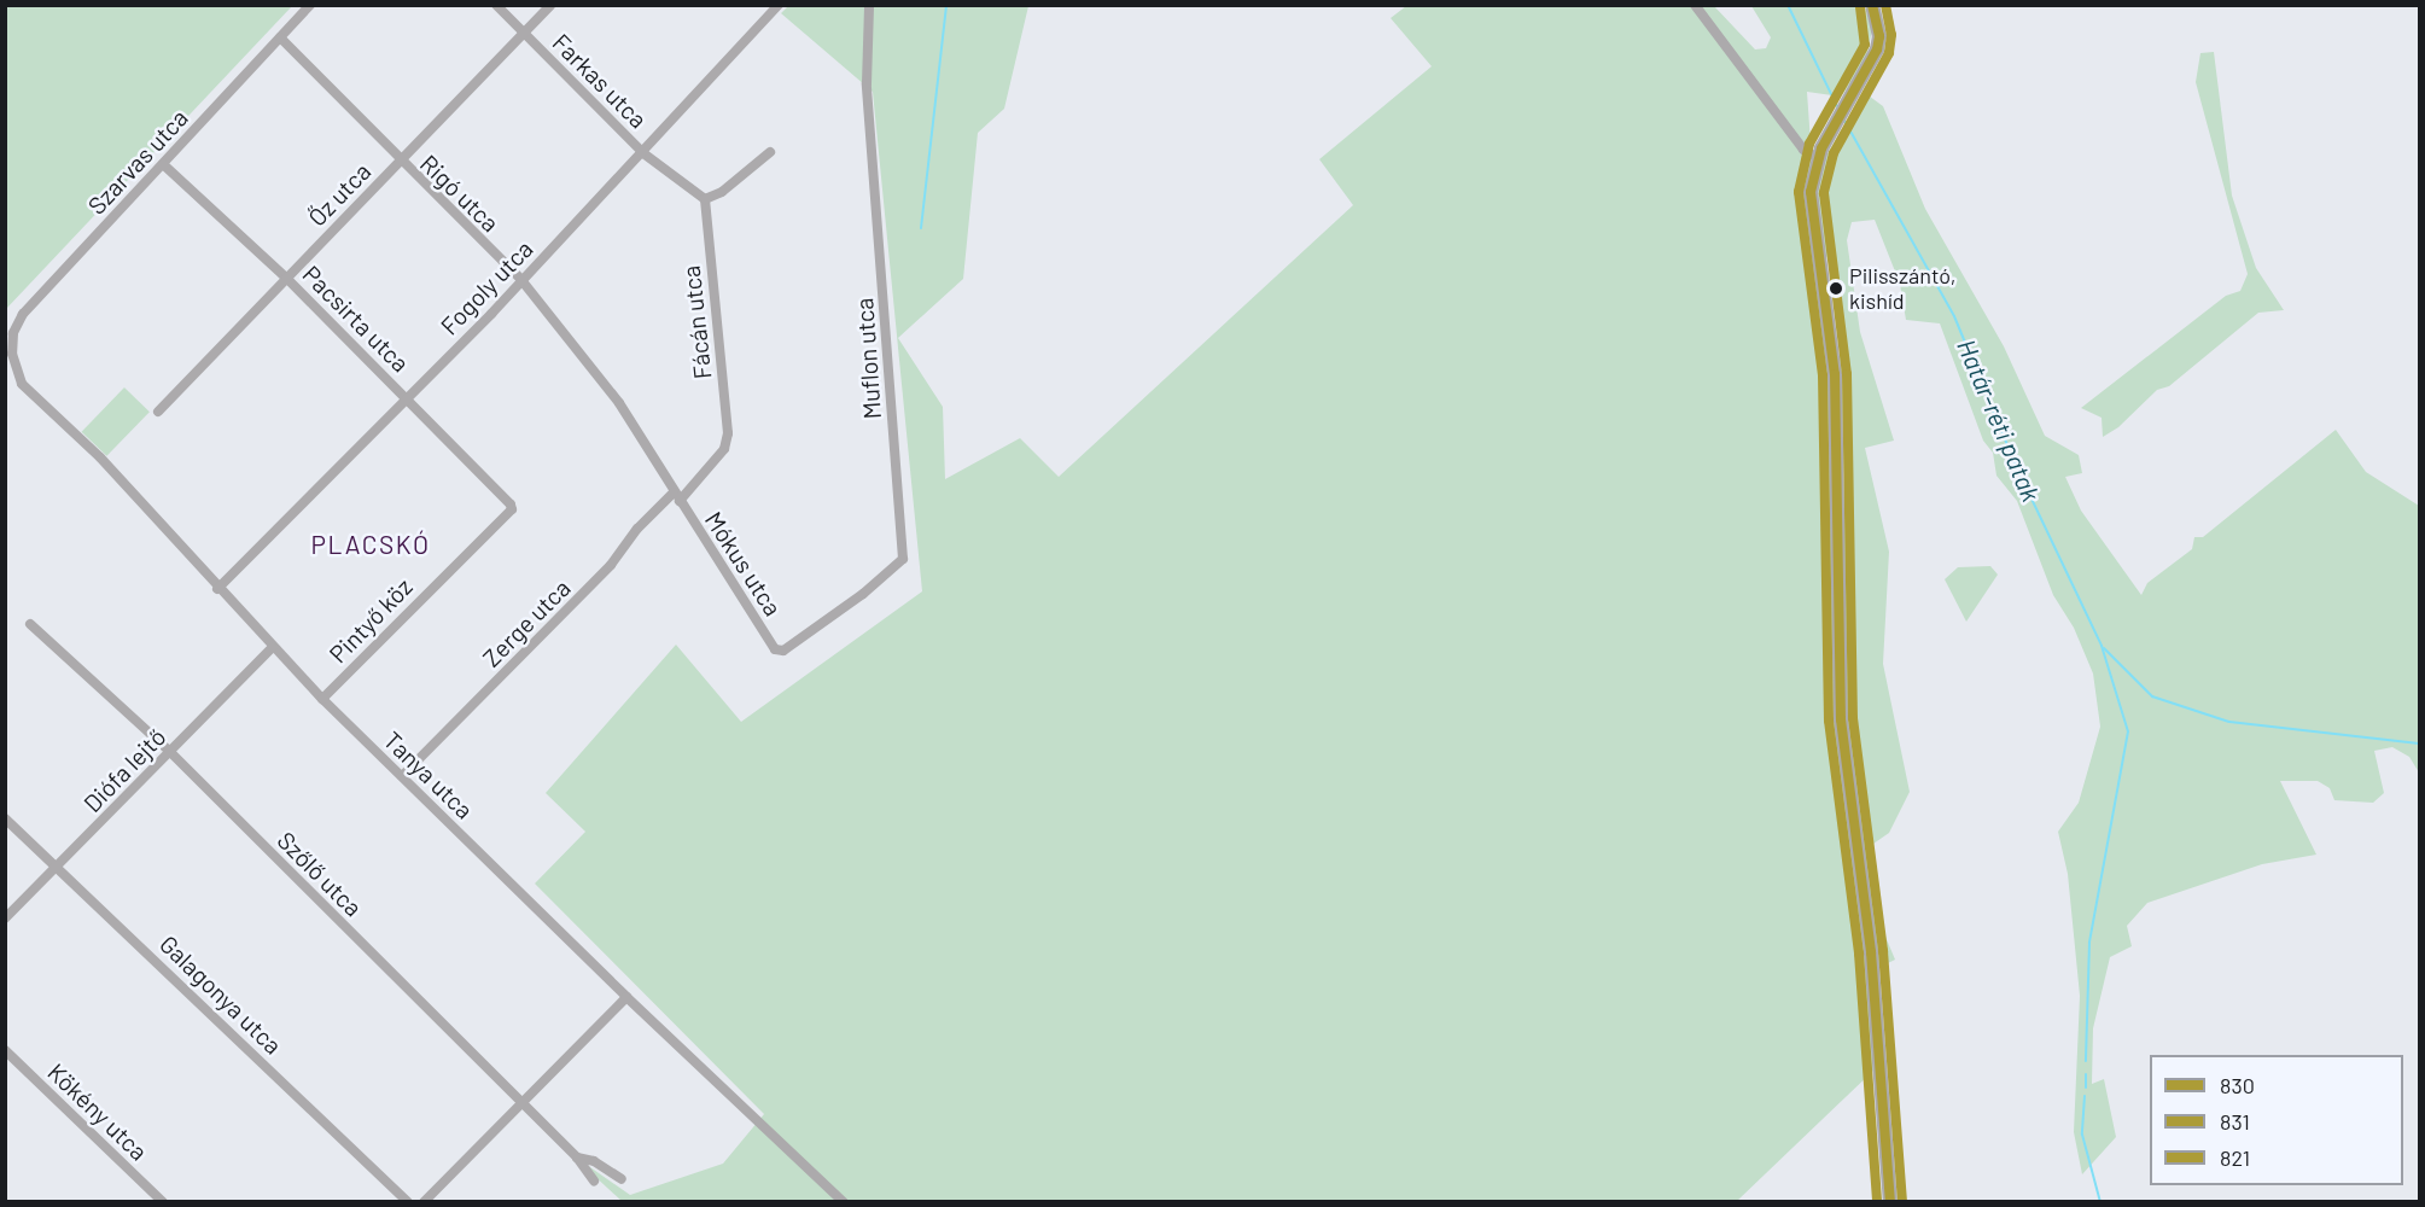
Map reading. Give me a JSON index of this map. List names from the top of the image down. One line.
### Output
{"streets":{"street":["Farkas utca","Szarvas utca","Rigó utca","Őz utca","Fogoly utca","Pacsirta utca","Fácán utca","Muflon utca","Mókus utca","Pintyő köz","Zerge utca","Diófa lejtő","Tanya utca","Szőlő utca","Galagonya utca","Kökény utca"]},"crossings":[["Farkas utca","Őz utca"],["Farkas utca","Fogoly utca"],["Szarvas utca","Rigó utca"],["Szarvas utca","Pacsirta utca"],["Szarvas utca","Tanya utca"],["Rigó utca","Őz utca"],["Rigó utca","Fogoly utca"],["Rigó utca","Fácán utca"],["Rigó utca","Mókus utca"],["Rigó utca","Zerge utca"],["Őz utca","Pacsirta utca"],["Fogoly utca","Pacsirta utca"],["Fogoly utca","Tanya utca"],["Pacsirta utca","Pintyő köz"],["Fácán utca","Mókus utca"],["Fácán utca","Zerge utca"],["Muflon utca","Mókus utca"],["Mókus utca","Zerge utca"],["Pintyő köz","Tanya utca"],["Zerge utca","Tanya utca"],["Diófa lejtő","Tanya utca"],["Diófa lejtő","Szőlő utca"],["Diófa lejtő","Galagonya utca"]],"districts":["PLACSKÓ"],"water":["Határ-réti patak"],"places":["Pilisszántó, kishíd"],"lines":["transit line 830","transit line 821","transit line 831"],"legend":["830","831","821"]}
